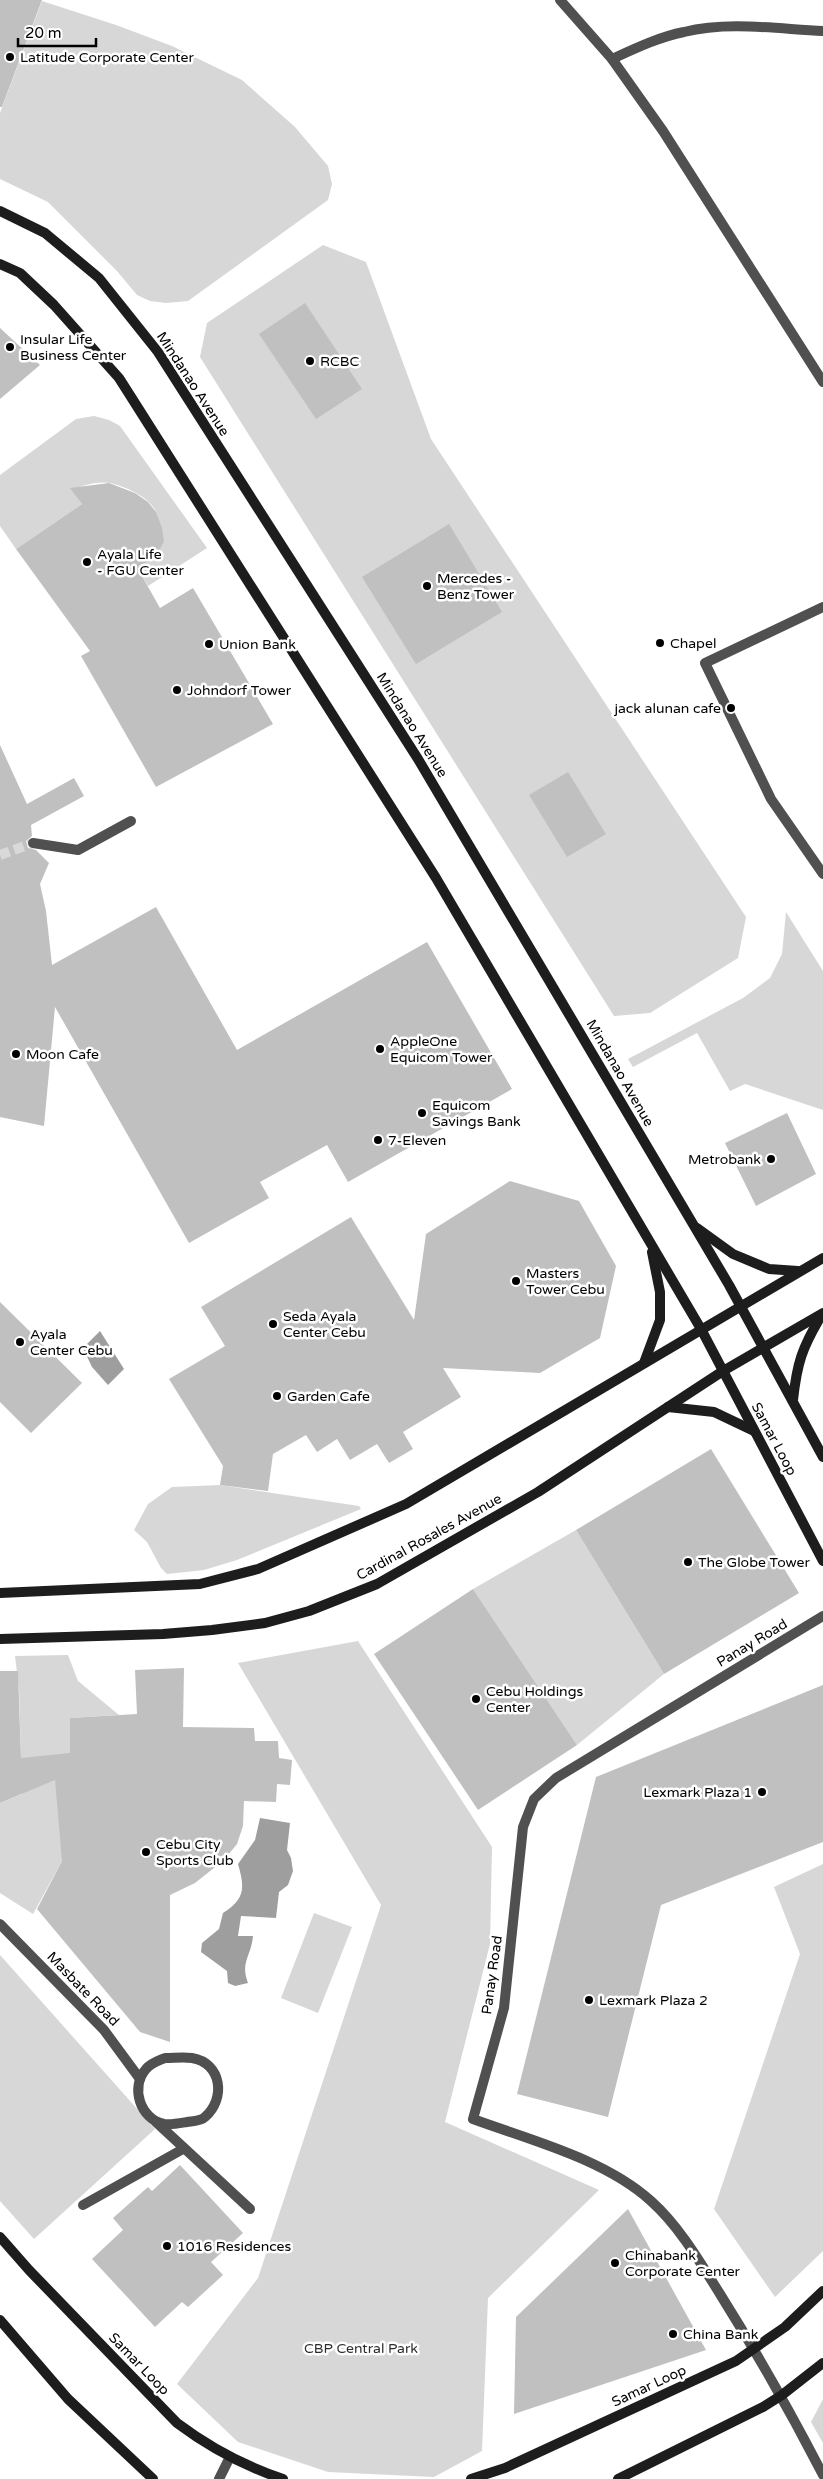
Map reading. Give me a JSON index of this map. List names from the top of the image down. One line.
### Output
{"streets":{"street":["Mindanao Avenue","Samar Loop","Cardinal Rosales Avenue","Panay Road","Masbate Road"]},"crossings":[["Samar Loop","Cardinal Rosales Avenue"],["Samar Loop","Panay Road"]],"parks":["CBP Central Park"],"places":["Latitude Corporate Center","Insular Life Business Center","RCBC","Ayala Life - FGU Center","Mercedes - Benz Tower","Chapel","Union Bank","Johndorf Tower","jack alunan cafe","AppleOne Equicom Tower","Moon Cafe","Equicom Savings Bank","7-Eleven","Metrobank","Masters Tower Cebu","Seda Ayala Center Cebu","Ayala Center Cebu","Garden Cafe","The Globe Tower","Cebu Holdings Center","Lexmark Plaza 1","Cebu City Sports Club","Lexmark Plaza 2","1016 Residences","Chinabank Corporate Center","China Bank"],"scale_bar":"20 m"}
